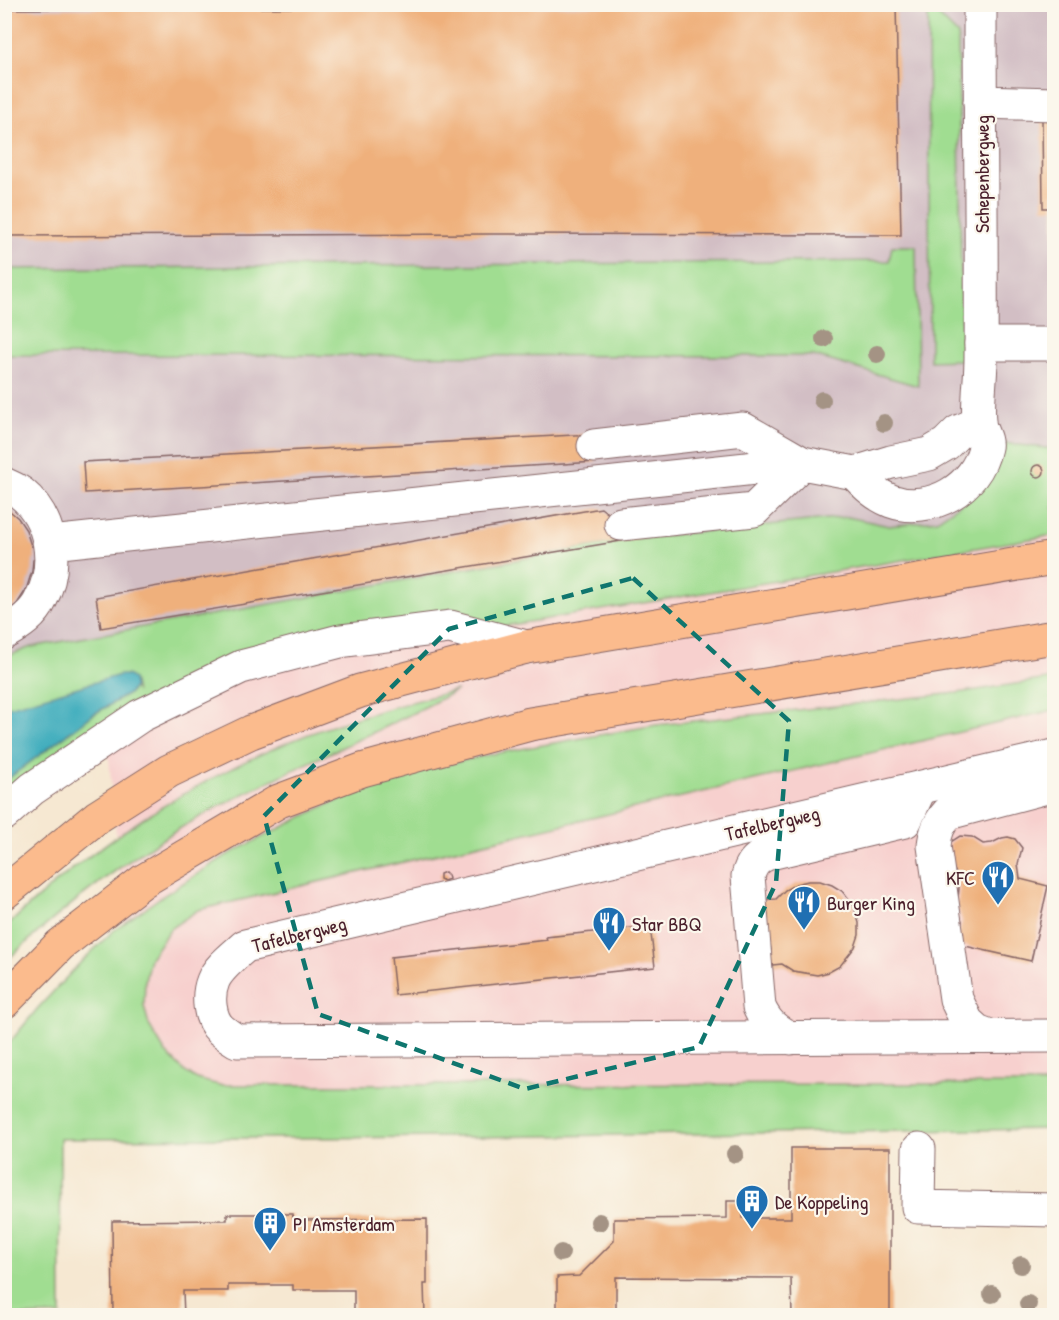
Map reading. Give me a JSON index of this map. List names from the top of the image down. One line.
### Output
{"streets":{"street":["Schepenbergweg","Tafelbergweg"]},"places":{"restaurant":["KFC","Burger King","Star BBQ"],"building":["De Koppeling","PI Amsterdam"]}}
